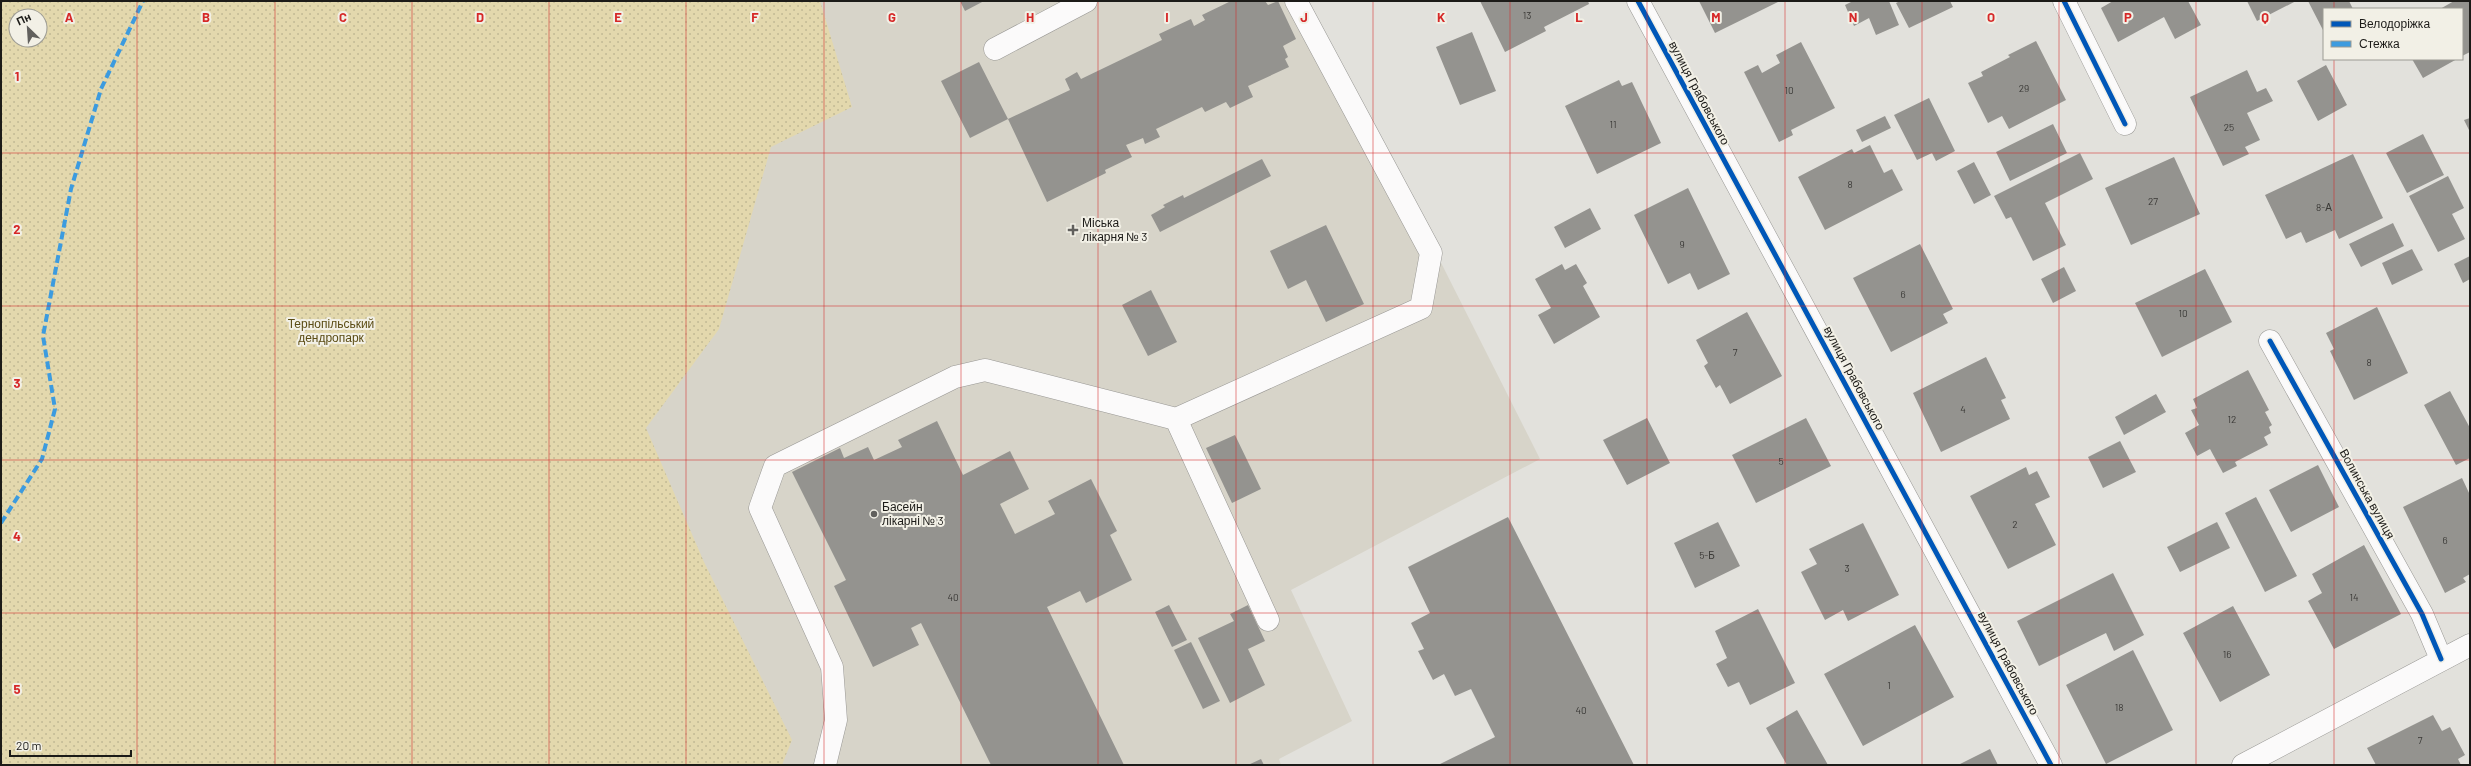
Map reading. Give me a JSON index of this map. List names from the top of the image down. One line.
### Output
{"streets":{"street":["вулиця Грабовського","Волинська вулиця"]},"parks":["Тернопільський дендропарк"],"places":{"health":["Міська лікарня № 3"],"other":["Басейн лікарні № 3"]},"house_numbers":["13","29","10","11","25","8","27","8-А","9","6","10","7","8","4","12","5","2","6","5-Б","3","40","14","16","1","18","40","7"],"legend":["Велодоріжка","Стежка"],"scale_bar":"20 m","north":"top left","grid":{"columns":["A","B","C","D","E","F","G","H","I","J","K","L","M","N","O","P","Q"],"rows":["1","2","3","4","5"]}}
